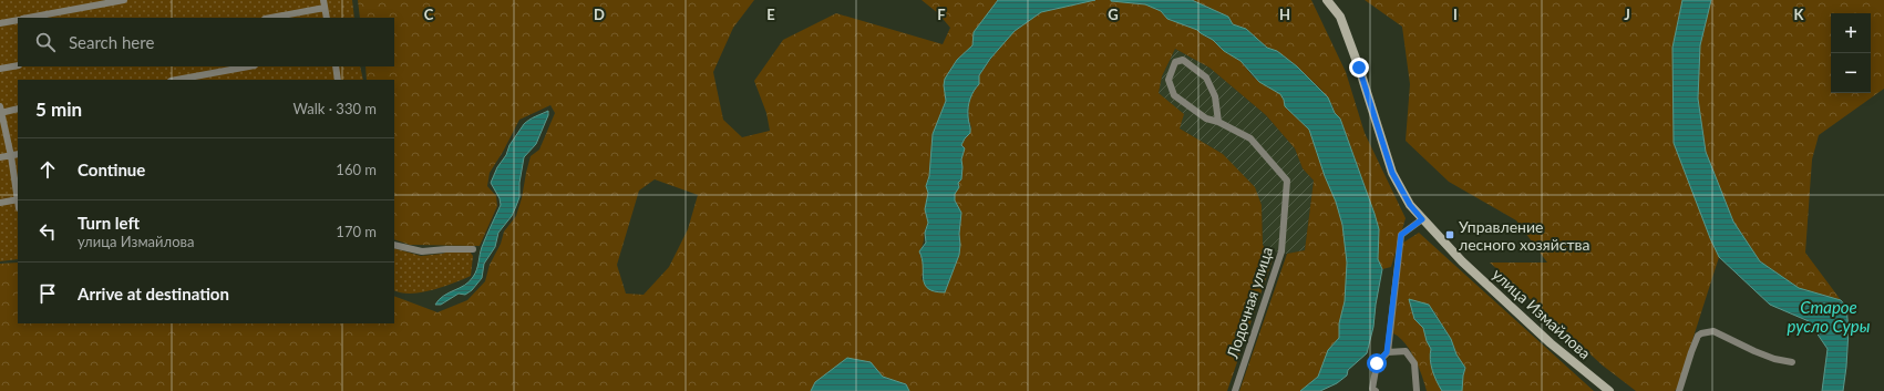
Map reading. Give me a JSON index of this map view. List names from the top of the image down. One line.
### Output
{"streets":{"main road":["улица Измайлова"],"street":["Лодочная улица"]},"water":["Старое русло Суры"],"places":{"transit":["Управление лесного хозяйства"]},"page":{"map_buttons":["+","−"],"search":"Search here","heading":["5 min","Walk · 330 m"],"list":[["Continue","160 m"],["Turn left","улица Измайлова","170 m"],"Arrive at destination"]},"grid":{"columns":["C","D","E","F","G","H","I","J","K"]}}
